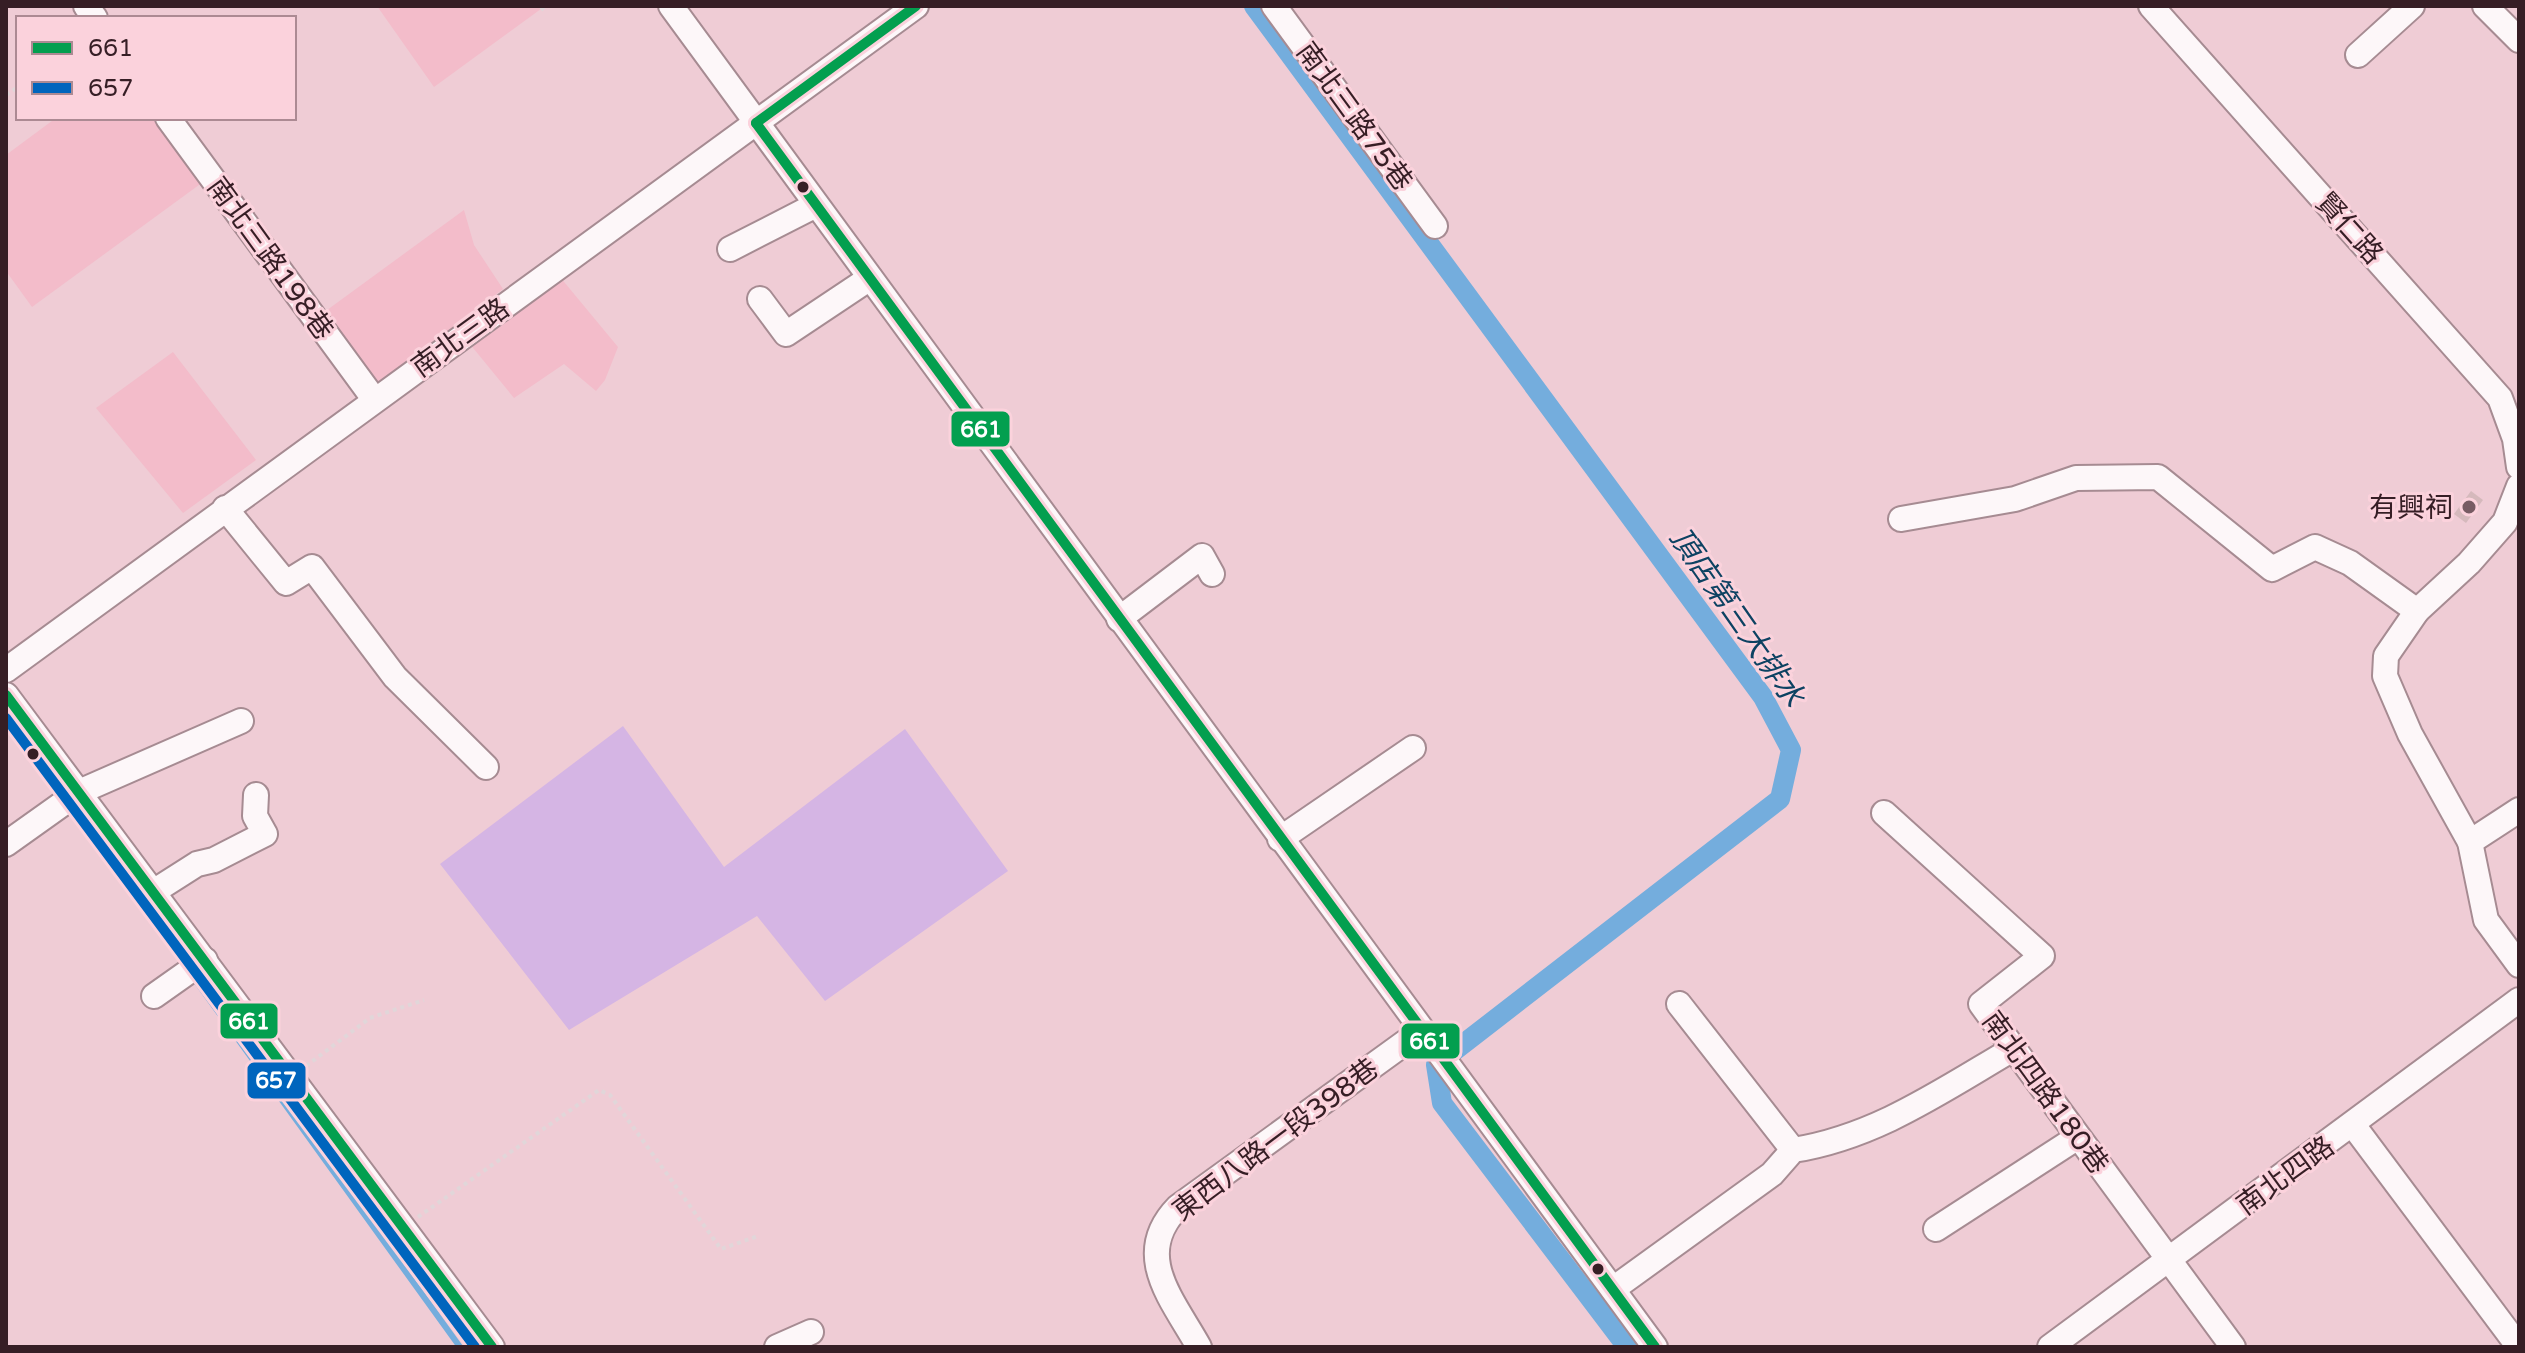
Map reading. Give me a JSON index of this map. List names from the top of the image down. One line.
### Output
{"streets":{"street":["南北三路75巷","賢仁路","南北三路198巷","南北三路","南北四路180巷","東西八路一段398巷","南北四路"]},"crossings":[["南北三路198巷","南北三路"],["南北四路180巷","南北四路"]],"water":["頂店第三大排水"],"places":["有興祠"],"lines":["transit line 661","transit line 657"],"legend":["661","657"]}
